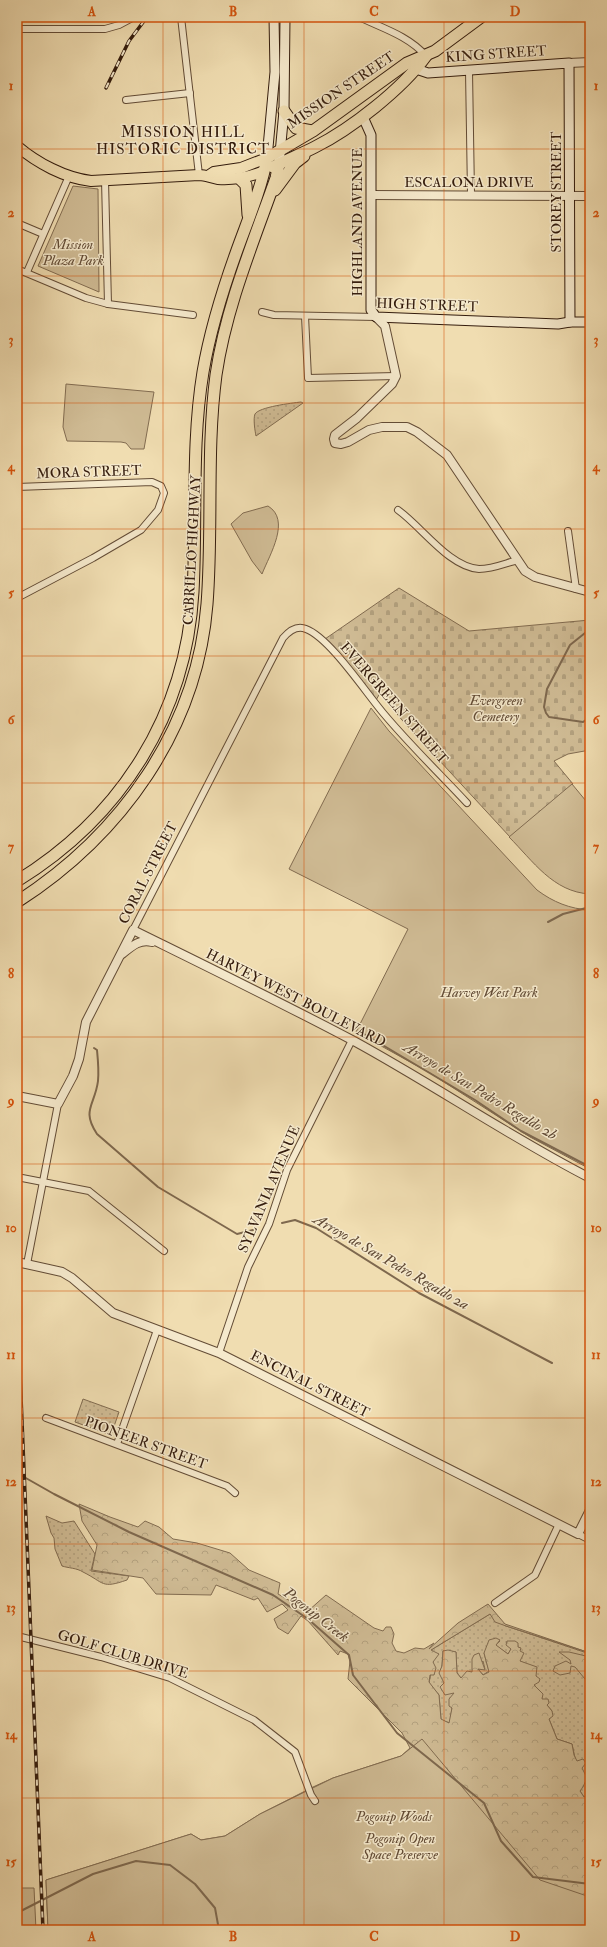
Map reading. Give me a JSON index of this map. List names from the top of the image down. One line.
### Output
{"streets":{"highway":["MISSION STREET","CABRILLO HIGHWAY"],"main road":["KING STREET","STOREY STREET","HIGHLAND AVENUE","HIGH STREET"],"street":["ESCALONA DRIVE","MORA STREET","EVERGREEN STREET","CORAL STREET","HARVEY WEST BOULEVARD","SYLVANIA AVENUE","ENCINAL STREET","PIONEER STREET","GOLF CLUB DRIVE"]},"crossings":[["KING STREET","MISSION STREET"],["KING STREET","STOREY STREET"],["MISSION STREET","HIGHLAND AVENUE"],["MISSION STREET","CABRILLO HIGHWAY"],["ESCALONA DRIVE","STOREY STREET"],["ESCALONA DRIVE","HIGHLAND AVENUE"],["STOREY STREET","HIGH STREET"],["HIGHLAND AVENUE","HIGH STREET"],["EVERGREEN STREET","CORAL STREET"],["CORAL STREET","HARVEY WEST BOULEVARD"],["HARVEY WEST BOULEVARD","SYLVANIA AVENUE"],["SYLVANIA AVENUE","ENCINAL STREET"]],"districts":["MISSION HILL HISTORIC DISTRICT"],"water":["Arroyo de San Pedro Regaldo 2b","Arroyo de San Pedro Regaldo 2a","Pogonip Creek"],"parks":["Mission Plaza Park","Evergreen Cemetery","Harvey West Park","Pogonip Woods","Pogonip Open Space Preserve"],"grid":{"columns":["A","B","C","D"],"rows":["1","2","3","4","5","6","7","8","9","10","11","12","13","14","15"]}}
